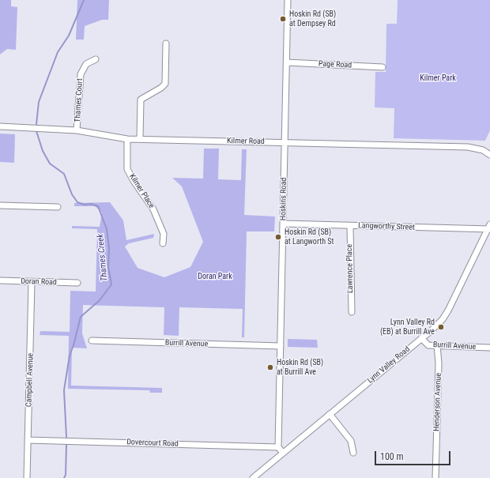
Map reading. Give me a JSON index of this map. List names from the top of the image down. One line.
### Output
{"streets":{"street":["Page Road","Thames Court","Kilmer Road","Kilmer Place","Hoskins Road","Langworthy Street","Lawrence Place","Doran Road","Burrill Avenue","Lynn Valley Road","Campbell Avenue","Henderson Avenue","Dovercourt Road"]},"crossings":[["Page Road","Hoskins Road"],["Thames Court","Kilmer Road"],["Kilmer Road","Kilmer Place"],["Kilmer Road","Hoskins Road"],["Hoskins Road","Langworthy Street"],["Hoskins Road","Burrill Avenue"],["Hoskins Road","Dovercourt Road"],["Langworthy Street","Lawrence Place"],["Langworthy Street","Lynn Valley Road"],["Doran Road","Campbell Avenue"],["Burrill Avenue","Lynn Valley Road"],["Burrill Avenue","Henderson Avenue"],["Campbell Avenue","Dovercourt Road"]],"water":["Thames Creek"],"parks":["Kilmer Park","Doran Park"],"places":["Hoskin Rd (SB) at Dempsey Rd","Hoskin Rd (SB) at Langworth St","Lynn Valley Rd (EB) at Burrill Ave","Hoskin Rd (SB) at Burrill Ave"],"scale_bar":"100 m"}
